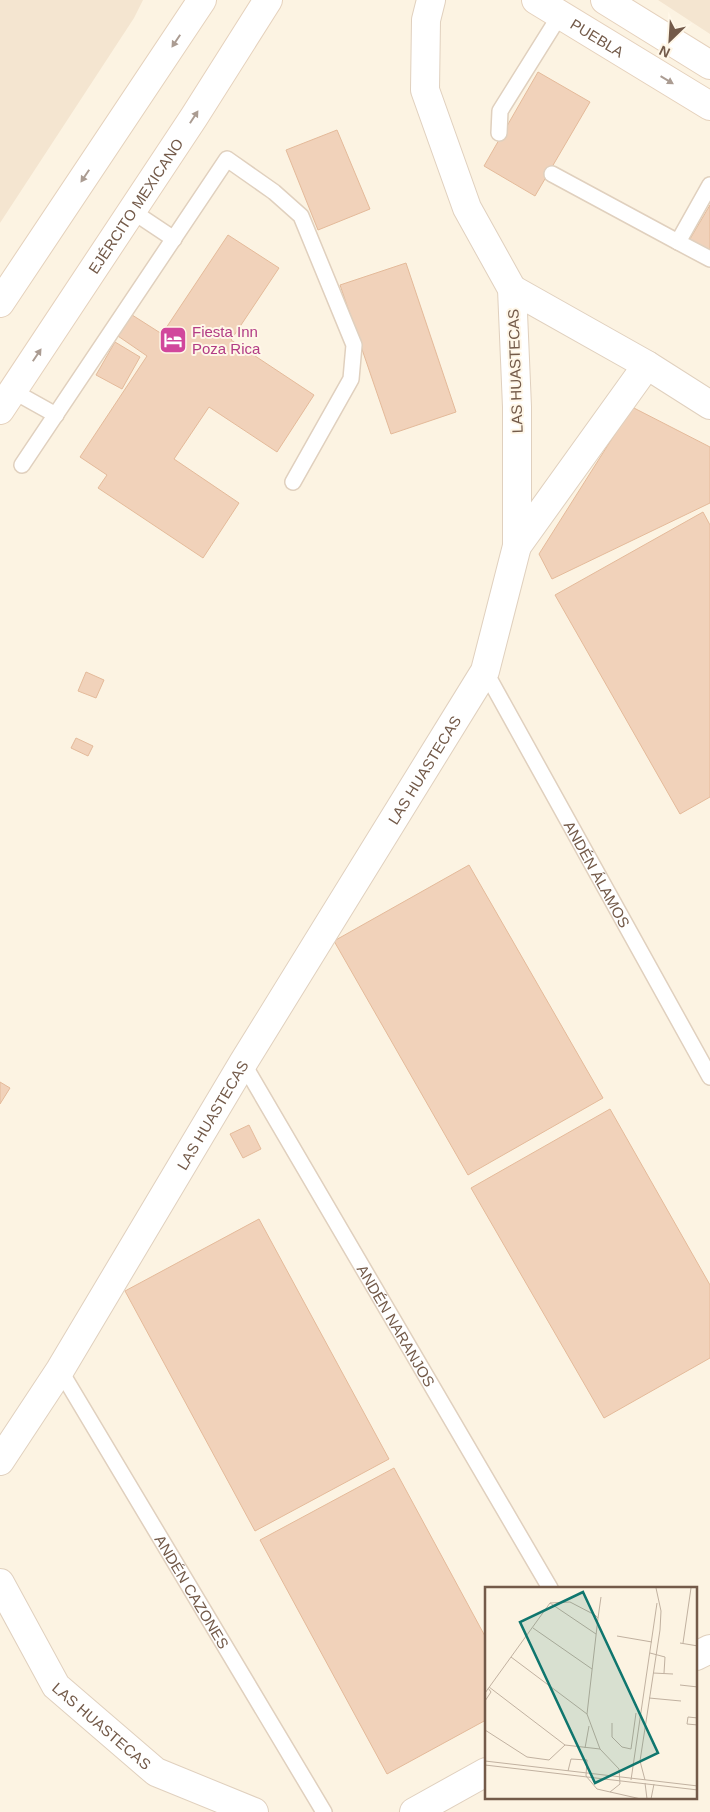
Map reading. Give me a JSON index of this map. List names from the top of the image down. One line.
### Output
{"streets":{"street":["PUEBLA","EJÉRCITO MEXICANO","LAS HUASTECAS"],"lane":["ANDÉN ÁLAMOS","ANDÉN NARANJOS","ANDÉN CAZONES"]},"crossings":[["LAS HUASTECAS","ANDÉN ÁLAMOS"],["LAS HUASTECAS","ANDÉN NARANJOS"],["LAS HUASTECAS","ANDÉN CAZONES"]],"places":{"hotel":["Fiesta Inn Poza Rica"]},"north":"bottom left"}
